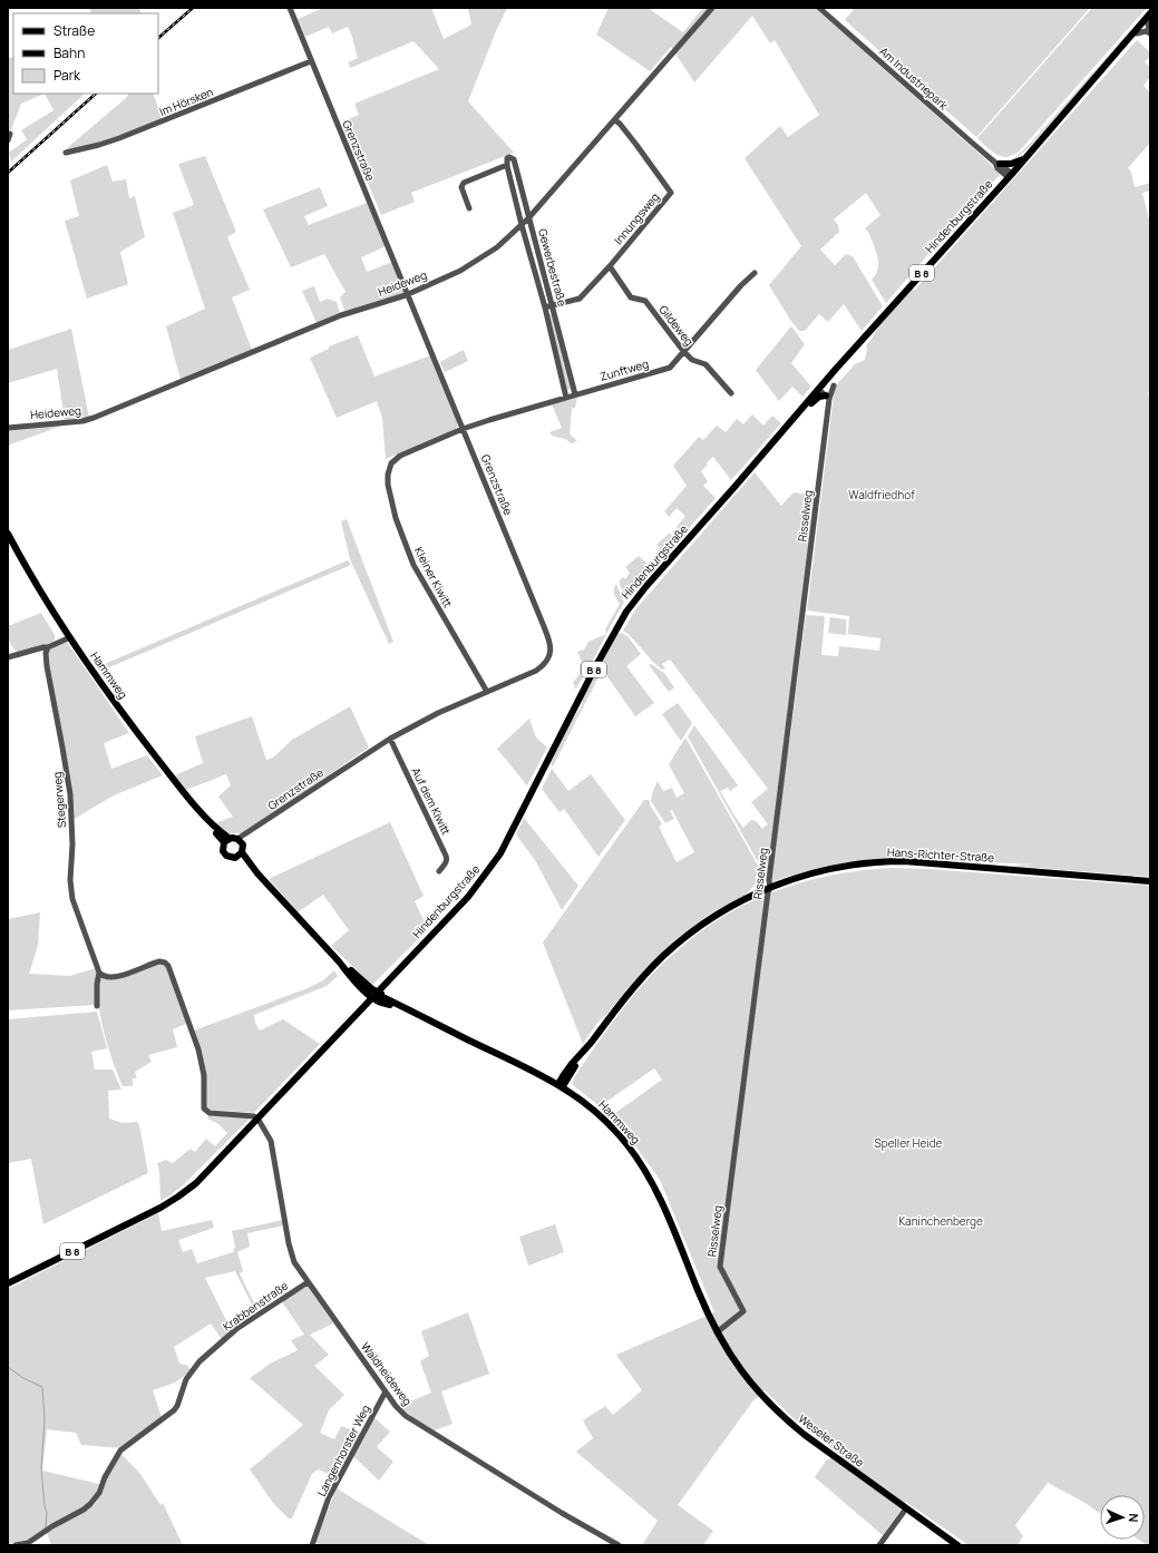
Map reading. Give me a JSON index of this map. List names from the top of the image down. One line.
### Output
{"streets":{"main road":["Hindenburgstraße","B 8","Hammweg","Hans-Richter-Straße","Weseler Straße"],"street":["Am Industriepark","Im Hörsken","Grenzstraße","Innungsweg","Gewerbestraße","Heideweg","Gildeweg","Zunftweg","Risselweg","Kleiner Kiwitt","Stegerweg","Auf dem Kiwitt","Krabbenstraße","Waldheideweg","Langenhorster Weg"]},"crossings":[["Am Industriepark","Hindenburgstraße"],["Im Hörsken","Grenzstraße"],["Grenzstraße","Heideweg"],["Grenzstraße","Zunftweg"],["Grenzstraße","Kleiner Kiwitt"],["Grenzstraße","Hammweg"],["Grenzstraße","Auf dem Kiwitt"],["Hindenburgstraße","Risselweg"],["Hindenburgstraße","Hammweg"],["Hindenburgstraße","Waldheideweg"],["Innungsweg","Gewerbestraße"],["Innungsweg","Heideweg"],["Innungsweg","Gildeweg"],["Gewerbestraße","Heideweg"],["Gewerbestraße","Zunftweg"],["Gildeweg","Zunftweg"],["Zunftweg","Kleiner Kiwitt"],["Risselweg","Hammweg"],["Risselweg","Hans-Richter-Straße"],["Risselweg","Weseler Straße"],["Hammweg","Hans-Richter-Straße"],["Hammweg","Weseler Straße"],["Krabbenstraße","Waldheideweg"],["Waldheideweg","Langenhorster Weg"]],"parks":["Waldfriedhof","Speller Heide","Kaninchenberge"],"legend":["Straße","Bahn","Park"],"north":"right"}
